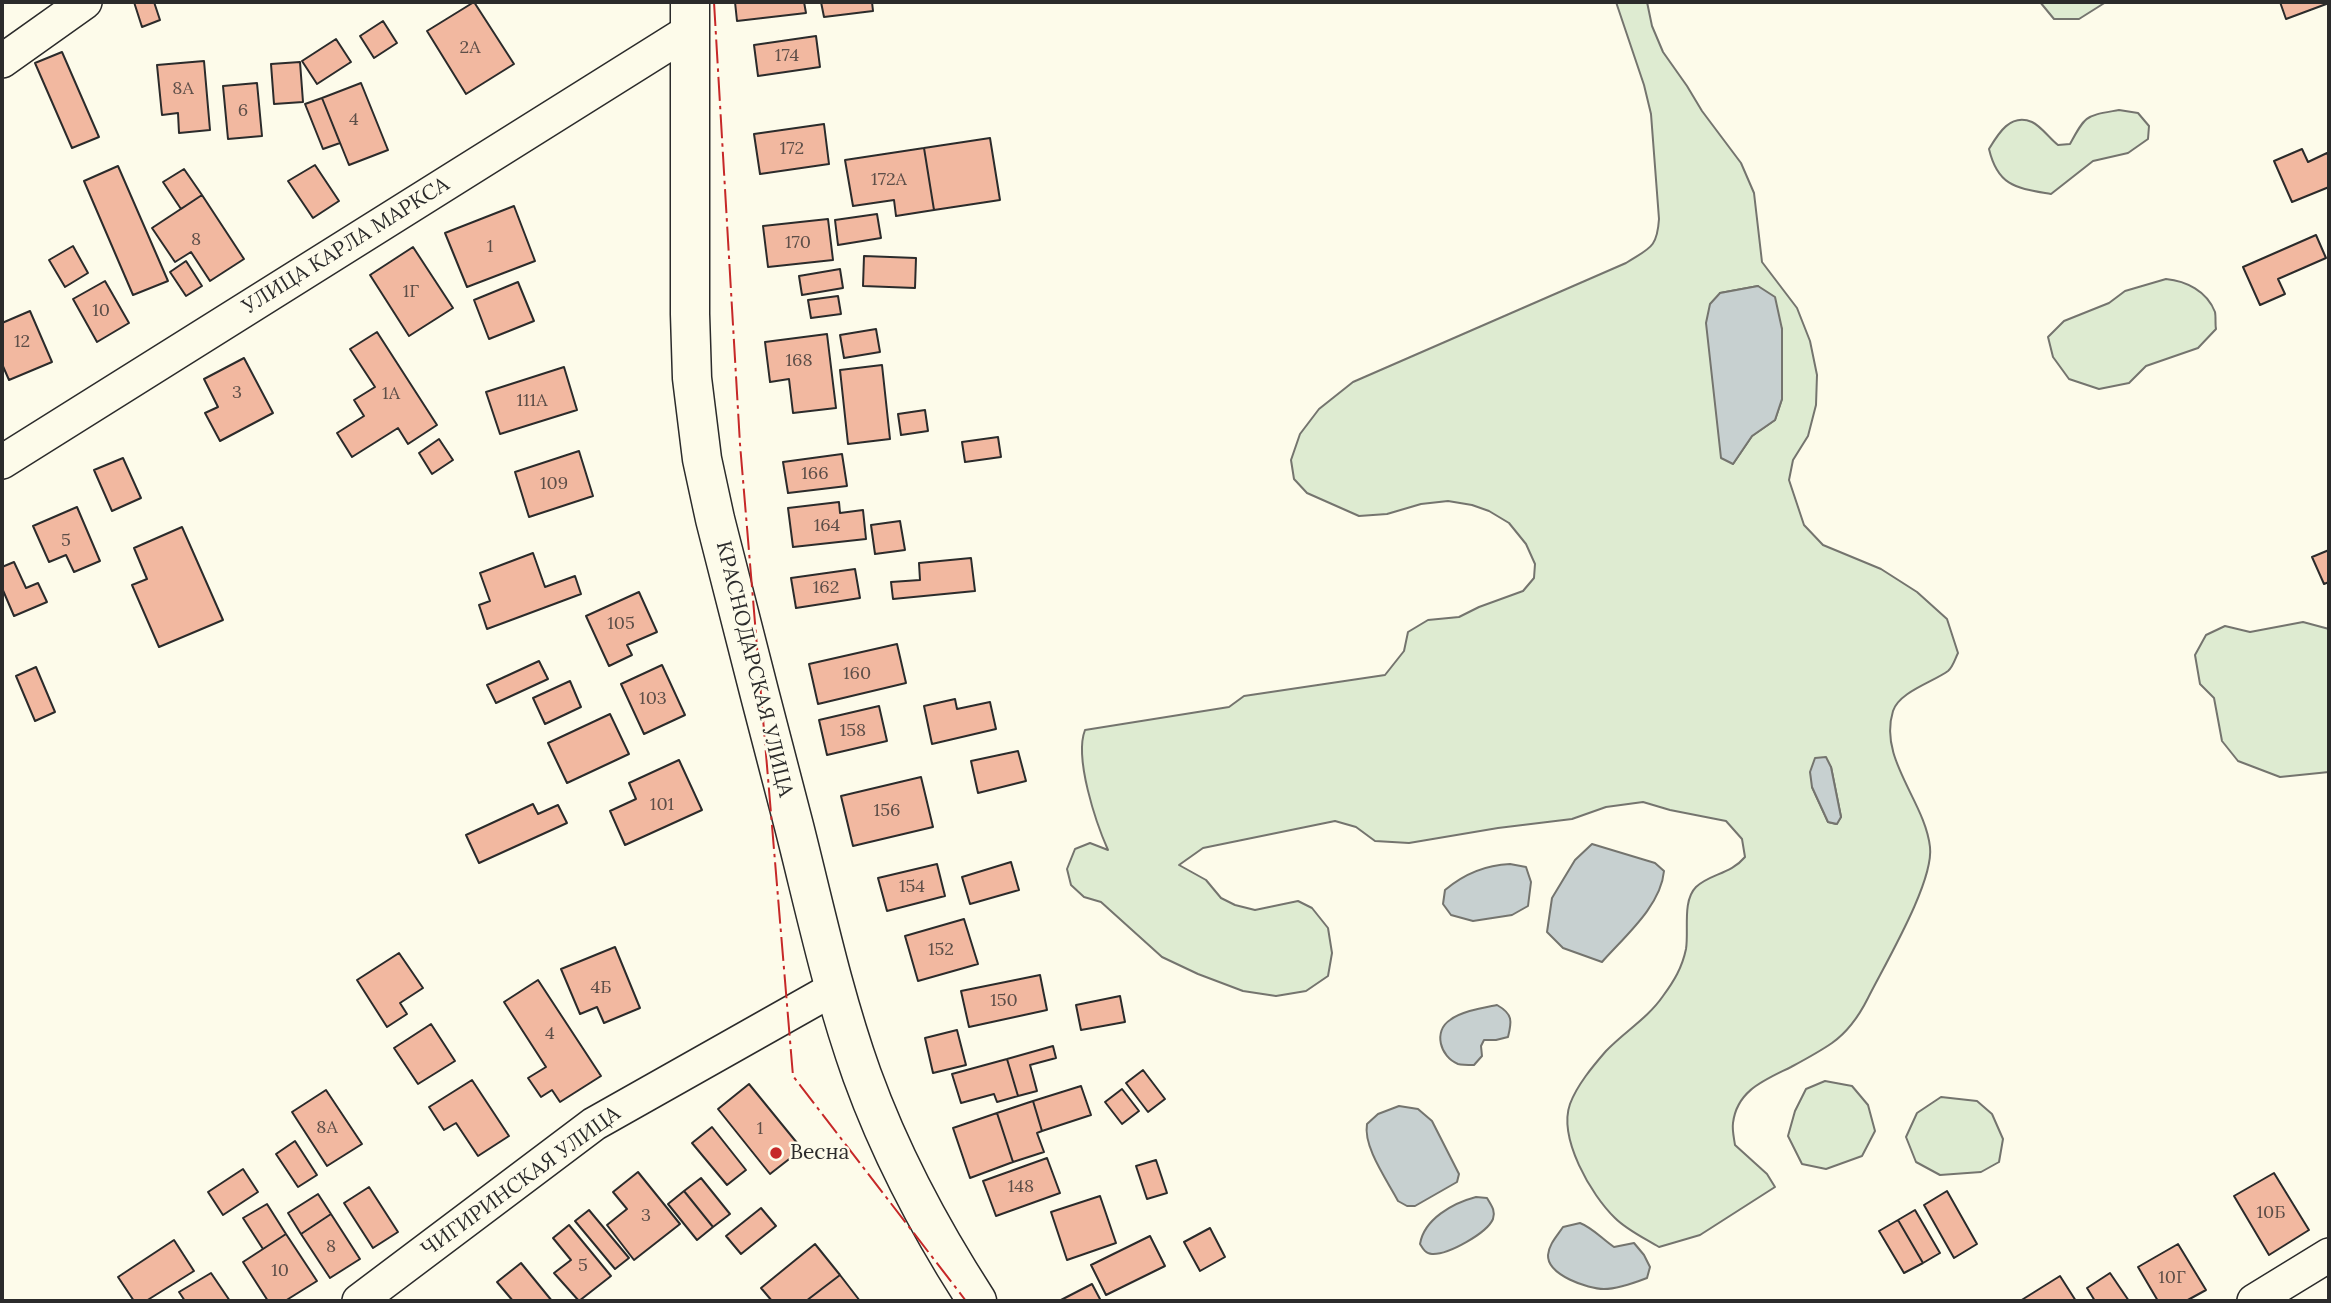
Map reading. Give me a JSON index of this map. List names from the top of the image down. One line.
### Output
{"streets":{"street":["УЛИЦА КАРЛА МАРКСА","КРАСНОДАРСКАЯ УЛИЦА","ЧИГИРИНСКАЯ УЛИЦА"]},"crossings":[["УЛИЦА КАРЛА МАРКСА","КРАСНОДАРСКАЯ УЛИЦА"],["КРАСНОДАРСКАЯ УЛИЦА","ЧИГИРИНСКАЯ УЛИЦА"]],"places":["Весна"],"house_numbers":["2А","174","8А","6","4","172","172А","8","170","1","1Г","10","12","168","3","1А","111А","166","109","164","5","162","105","160","103","158","101","156","154","152","4Б","150","4","8А","1","148","10Б","3","8","5","10","10Г"]}
